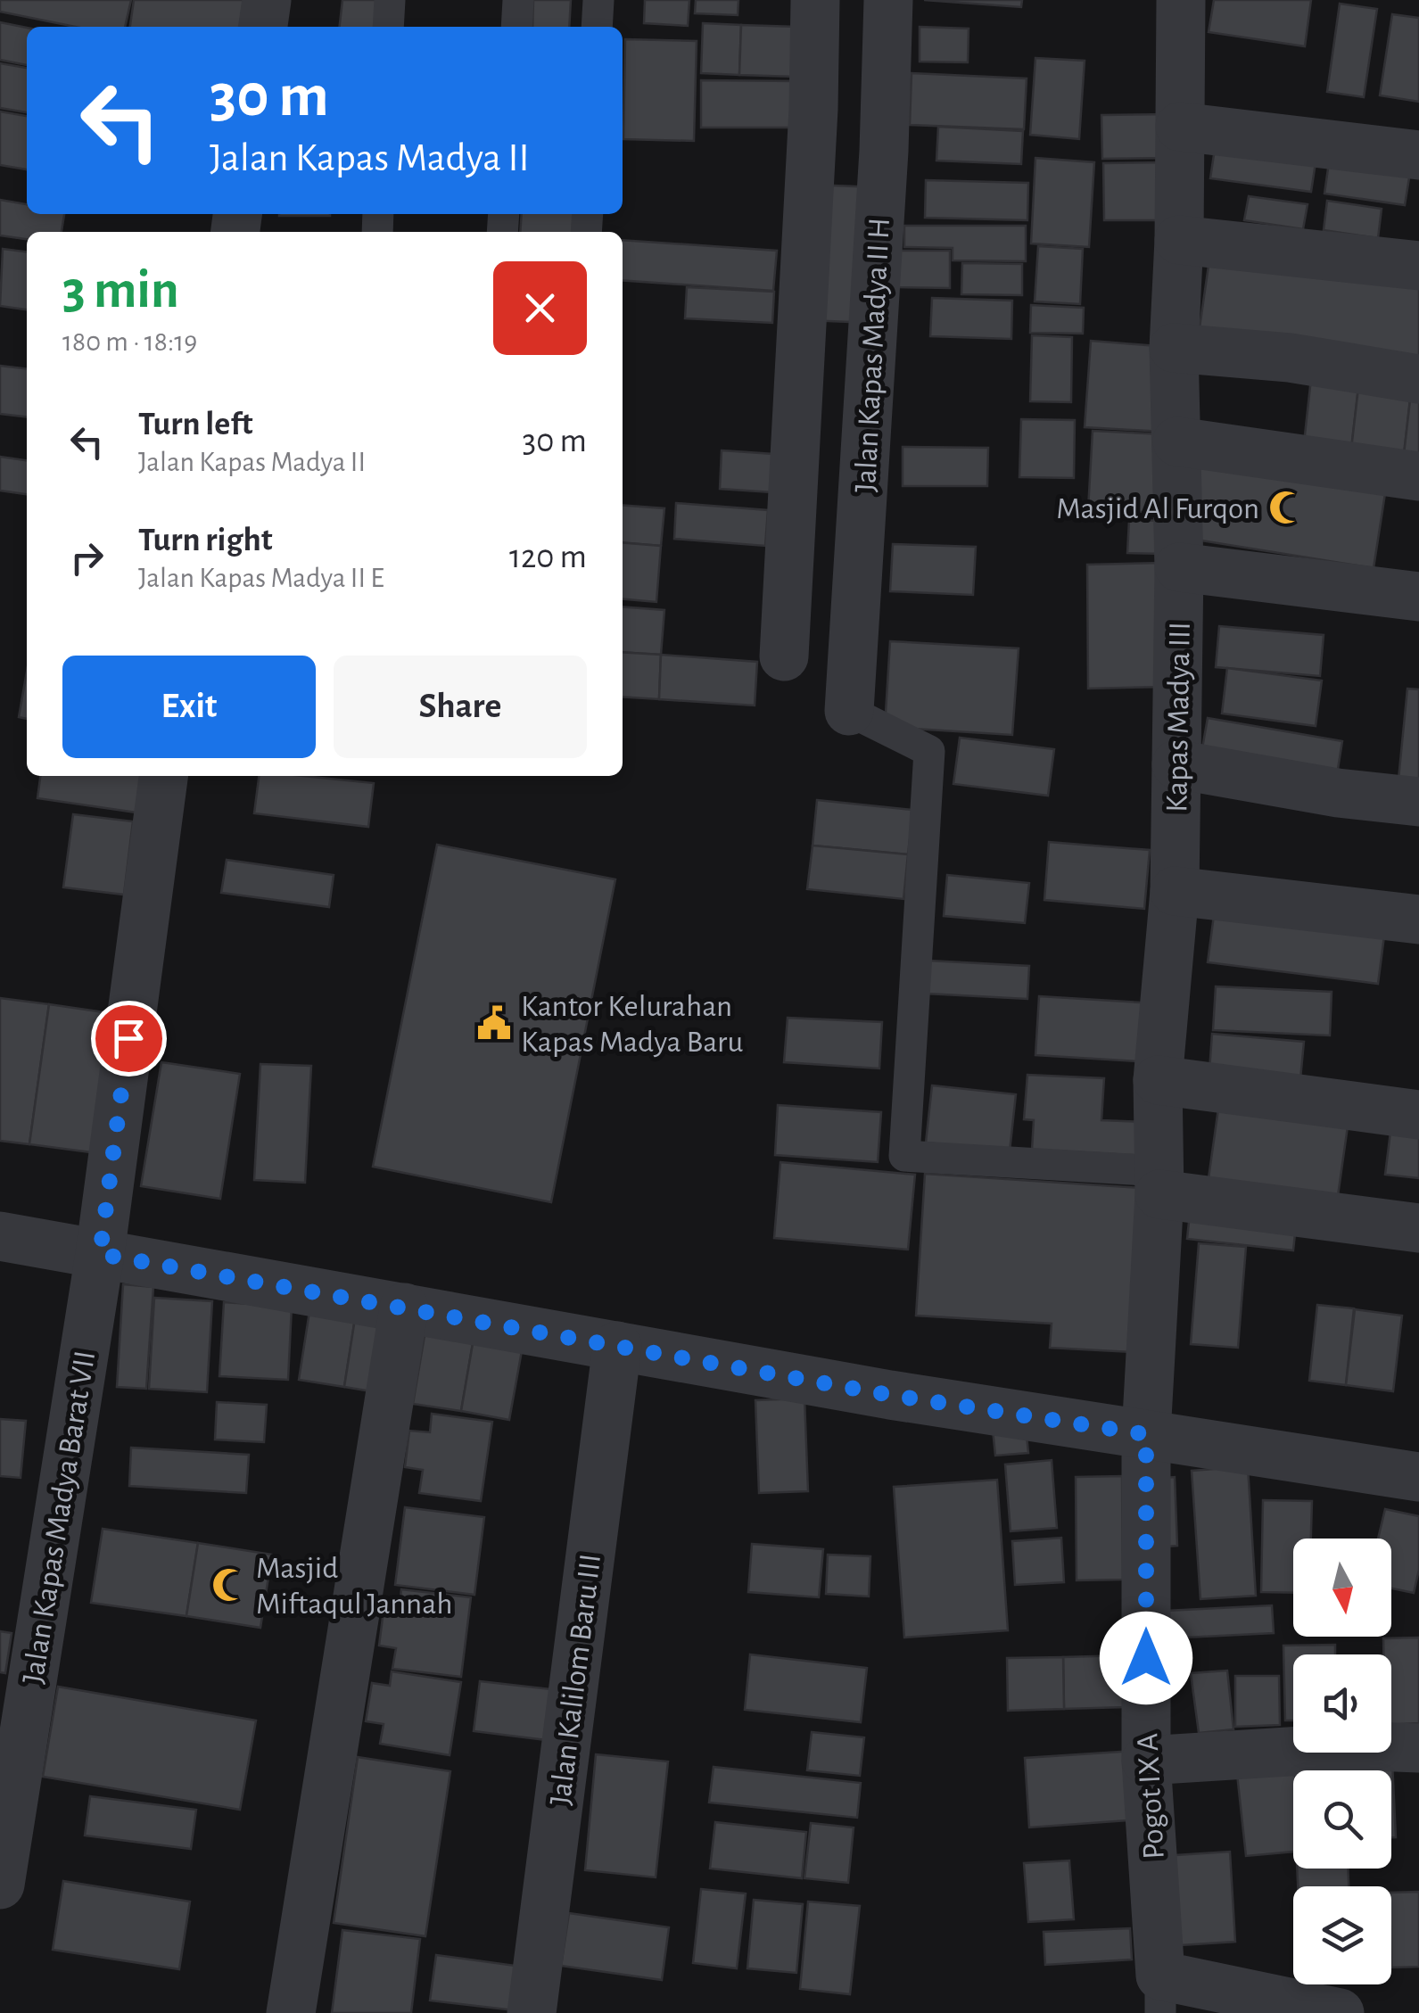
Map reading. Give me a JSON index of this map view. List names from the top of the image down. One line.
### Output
{"streets":{"street":["Jalan Kapas Madya II H","Kapas Madya III","Jalan Kapas Madya Barat VII","Jalan Kalilom Baru III","Pogot IX A"]},"crossings":[["Kapas Madya III","Pogot IX A"]],"places":{"mosque":["Masjid Al Furqon","Masjid Miftaqul Jannah"],"public building":["Kantor Kelurahan Kapas Madya Baru"]},"north":"bottom","page":{"turn":["30 m","Jalan Kapas Madya II"],"heading":["3 min","180 m · 18:19"],"list":[{"name":"Turn left","note":"Jalan Kapas Madya II","value":"30 m"},{"name":"Turn right","note":"Jalan Kapas Madya II E","value":"120 m"}],"buttons":["Exit","Share"]}}
